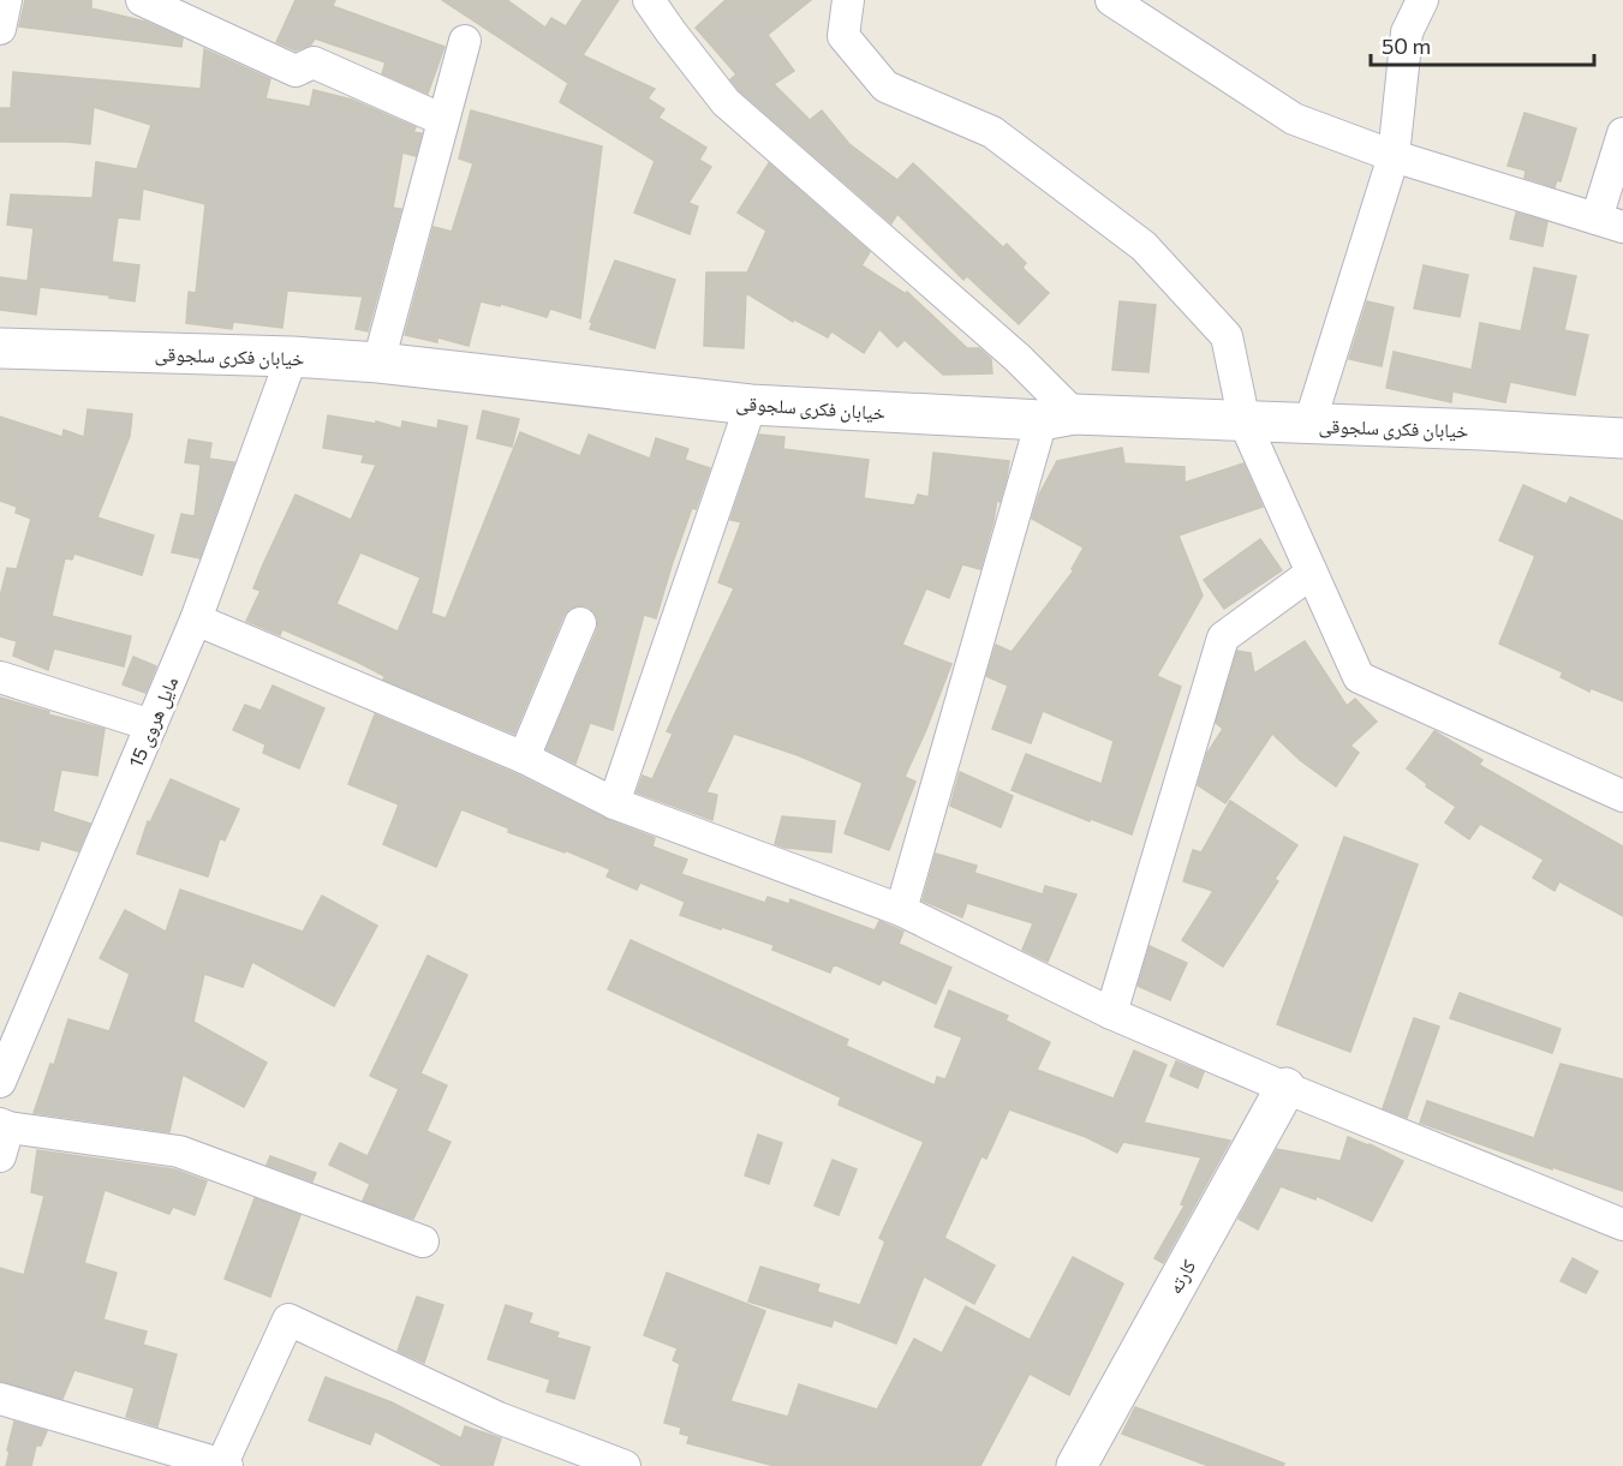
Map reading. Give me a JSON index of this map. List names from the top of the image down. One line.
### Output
{"streets":{"street":["خیابان فکری سلجوقی","مایل هروی 15","کارته"]},"crossings":[["خیابان فکری سلجوقی","مایل هروی 15"]],"scale_bar":"50 m"}
